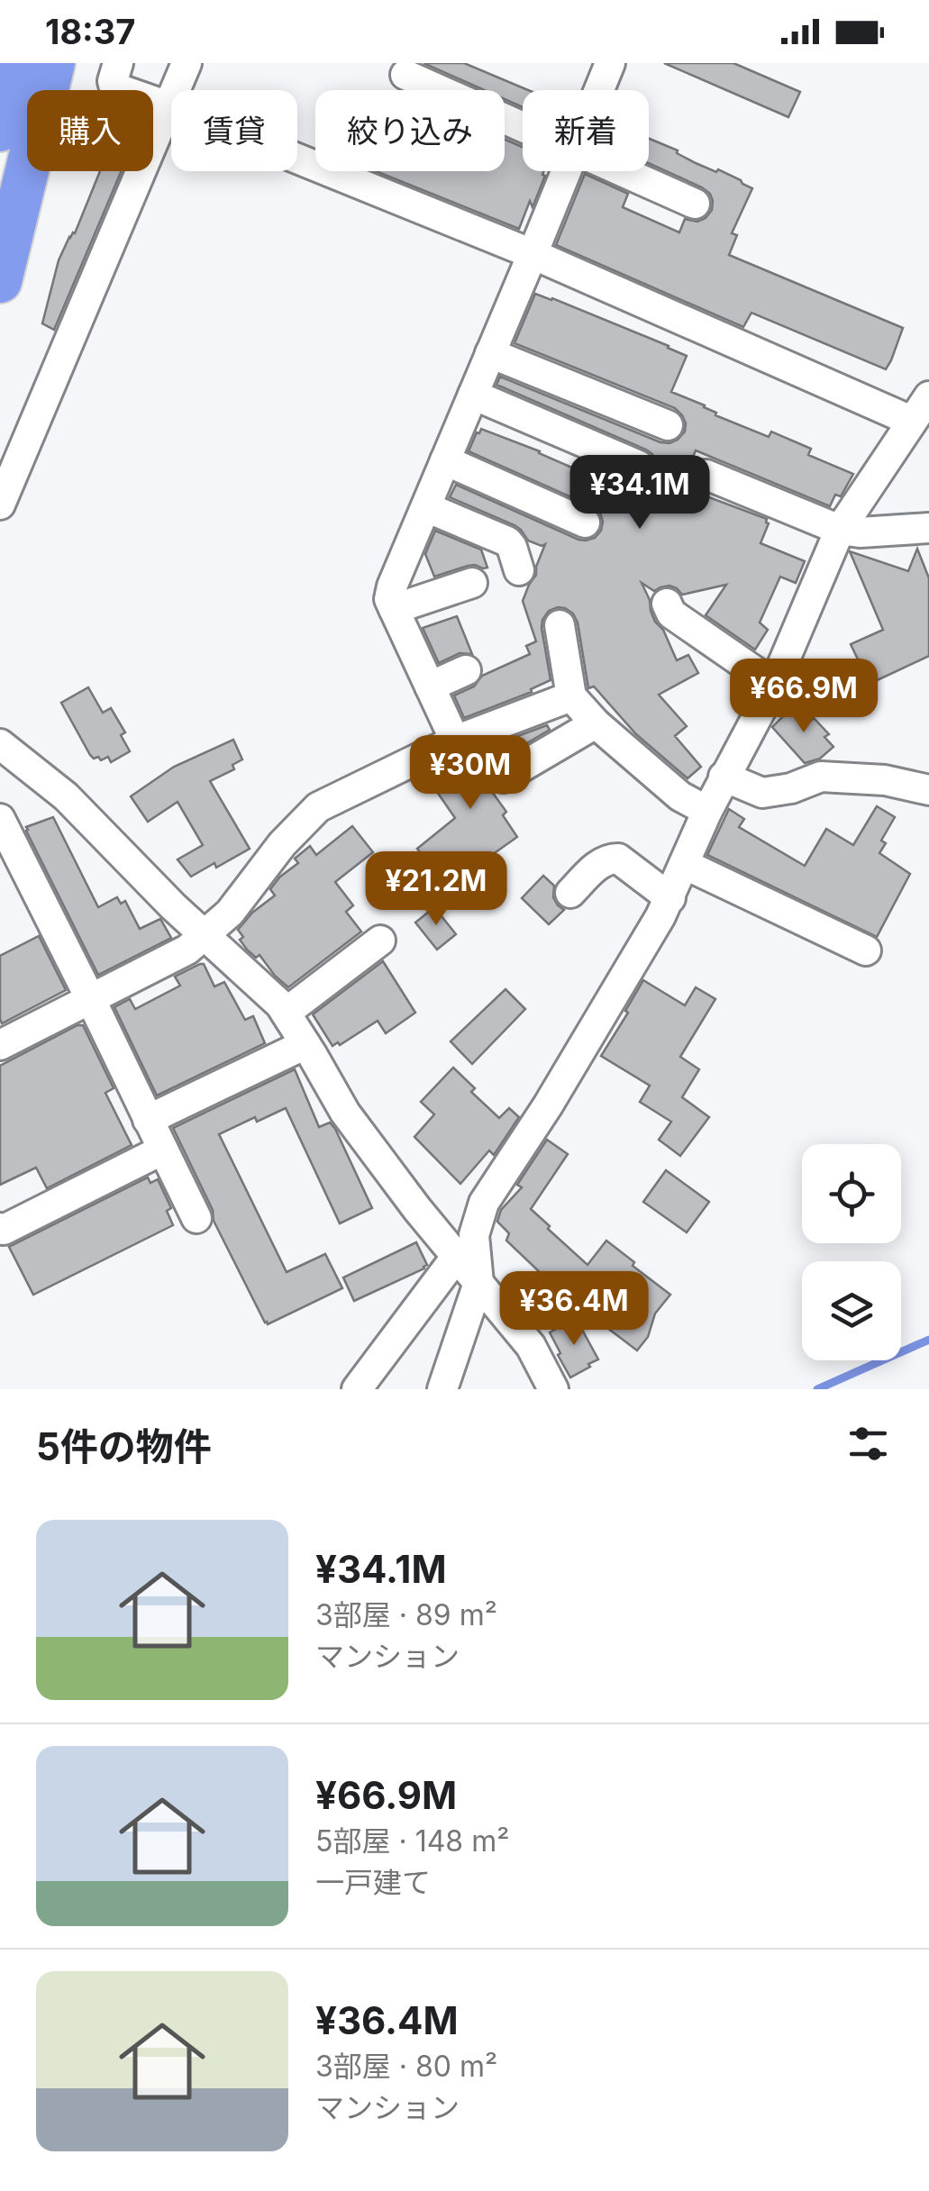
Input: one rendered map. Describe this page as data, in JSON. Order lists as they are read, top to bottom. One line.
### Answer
{"page":{"status":"18:37","chip":["購入","賃貸","絞り込み","新着"],"price":["¥34.1M","¥66.9M","¥30M","¥21.2M","¥36.4M"],"heading":"5件の物件","list":[{"name":"¥34.1M","note":"3部屋 · 89 m² · マンション"},{"name":"¥66.9M","note":"5部屋 · 148 m² · 一戸建て"},{"name":"¥36.4M","note":"3部屋 · 80 m² · マンション"}]}}
